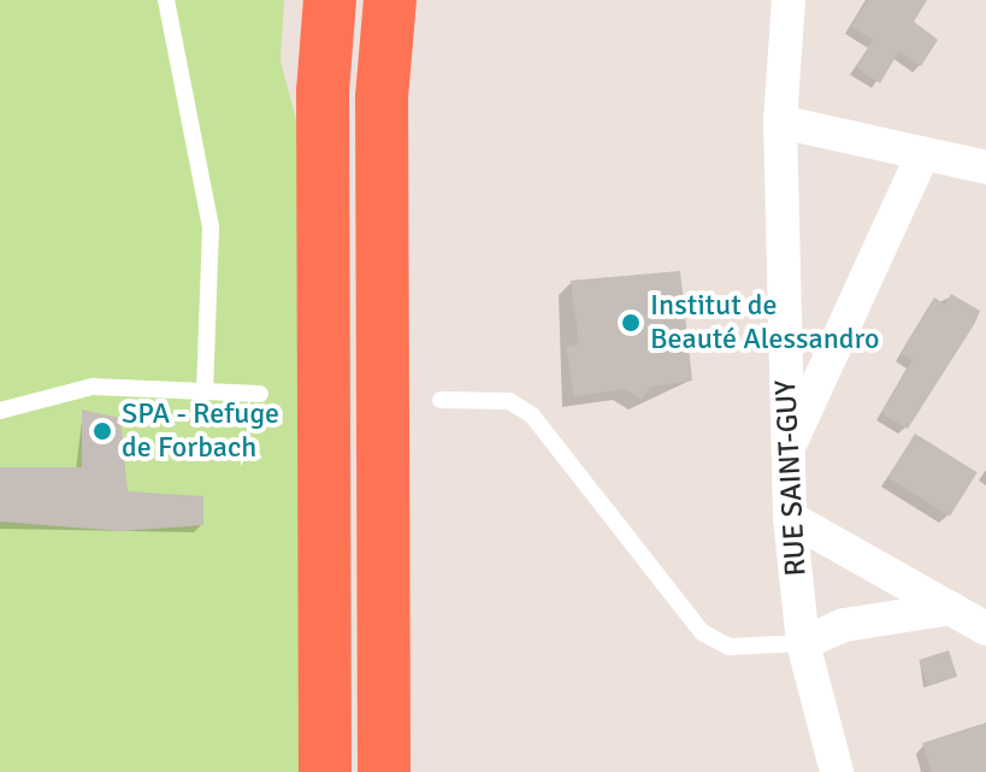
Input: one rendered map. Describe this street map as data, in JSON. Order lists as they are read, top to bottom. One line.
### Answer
{"streets":{"street":["RUE SAINT-GUY"]},"places":["Institut de Beauté Alessandro","SPA - Refuge de Forbach"]}
